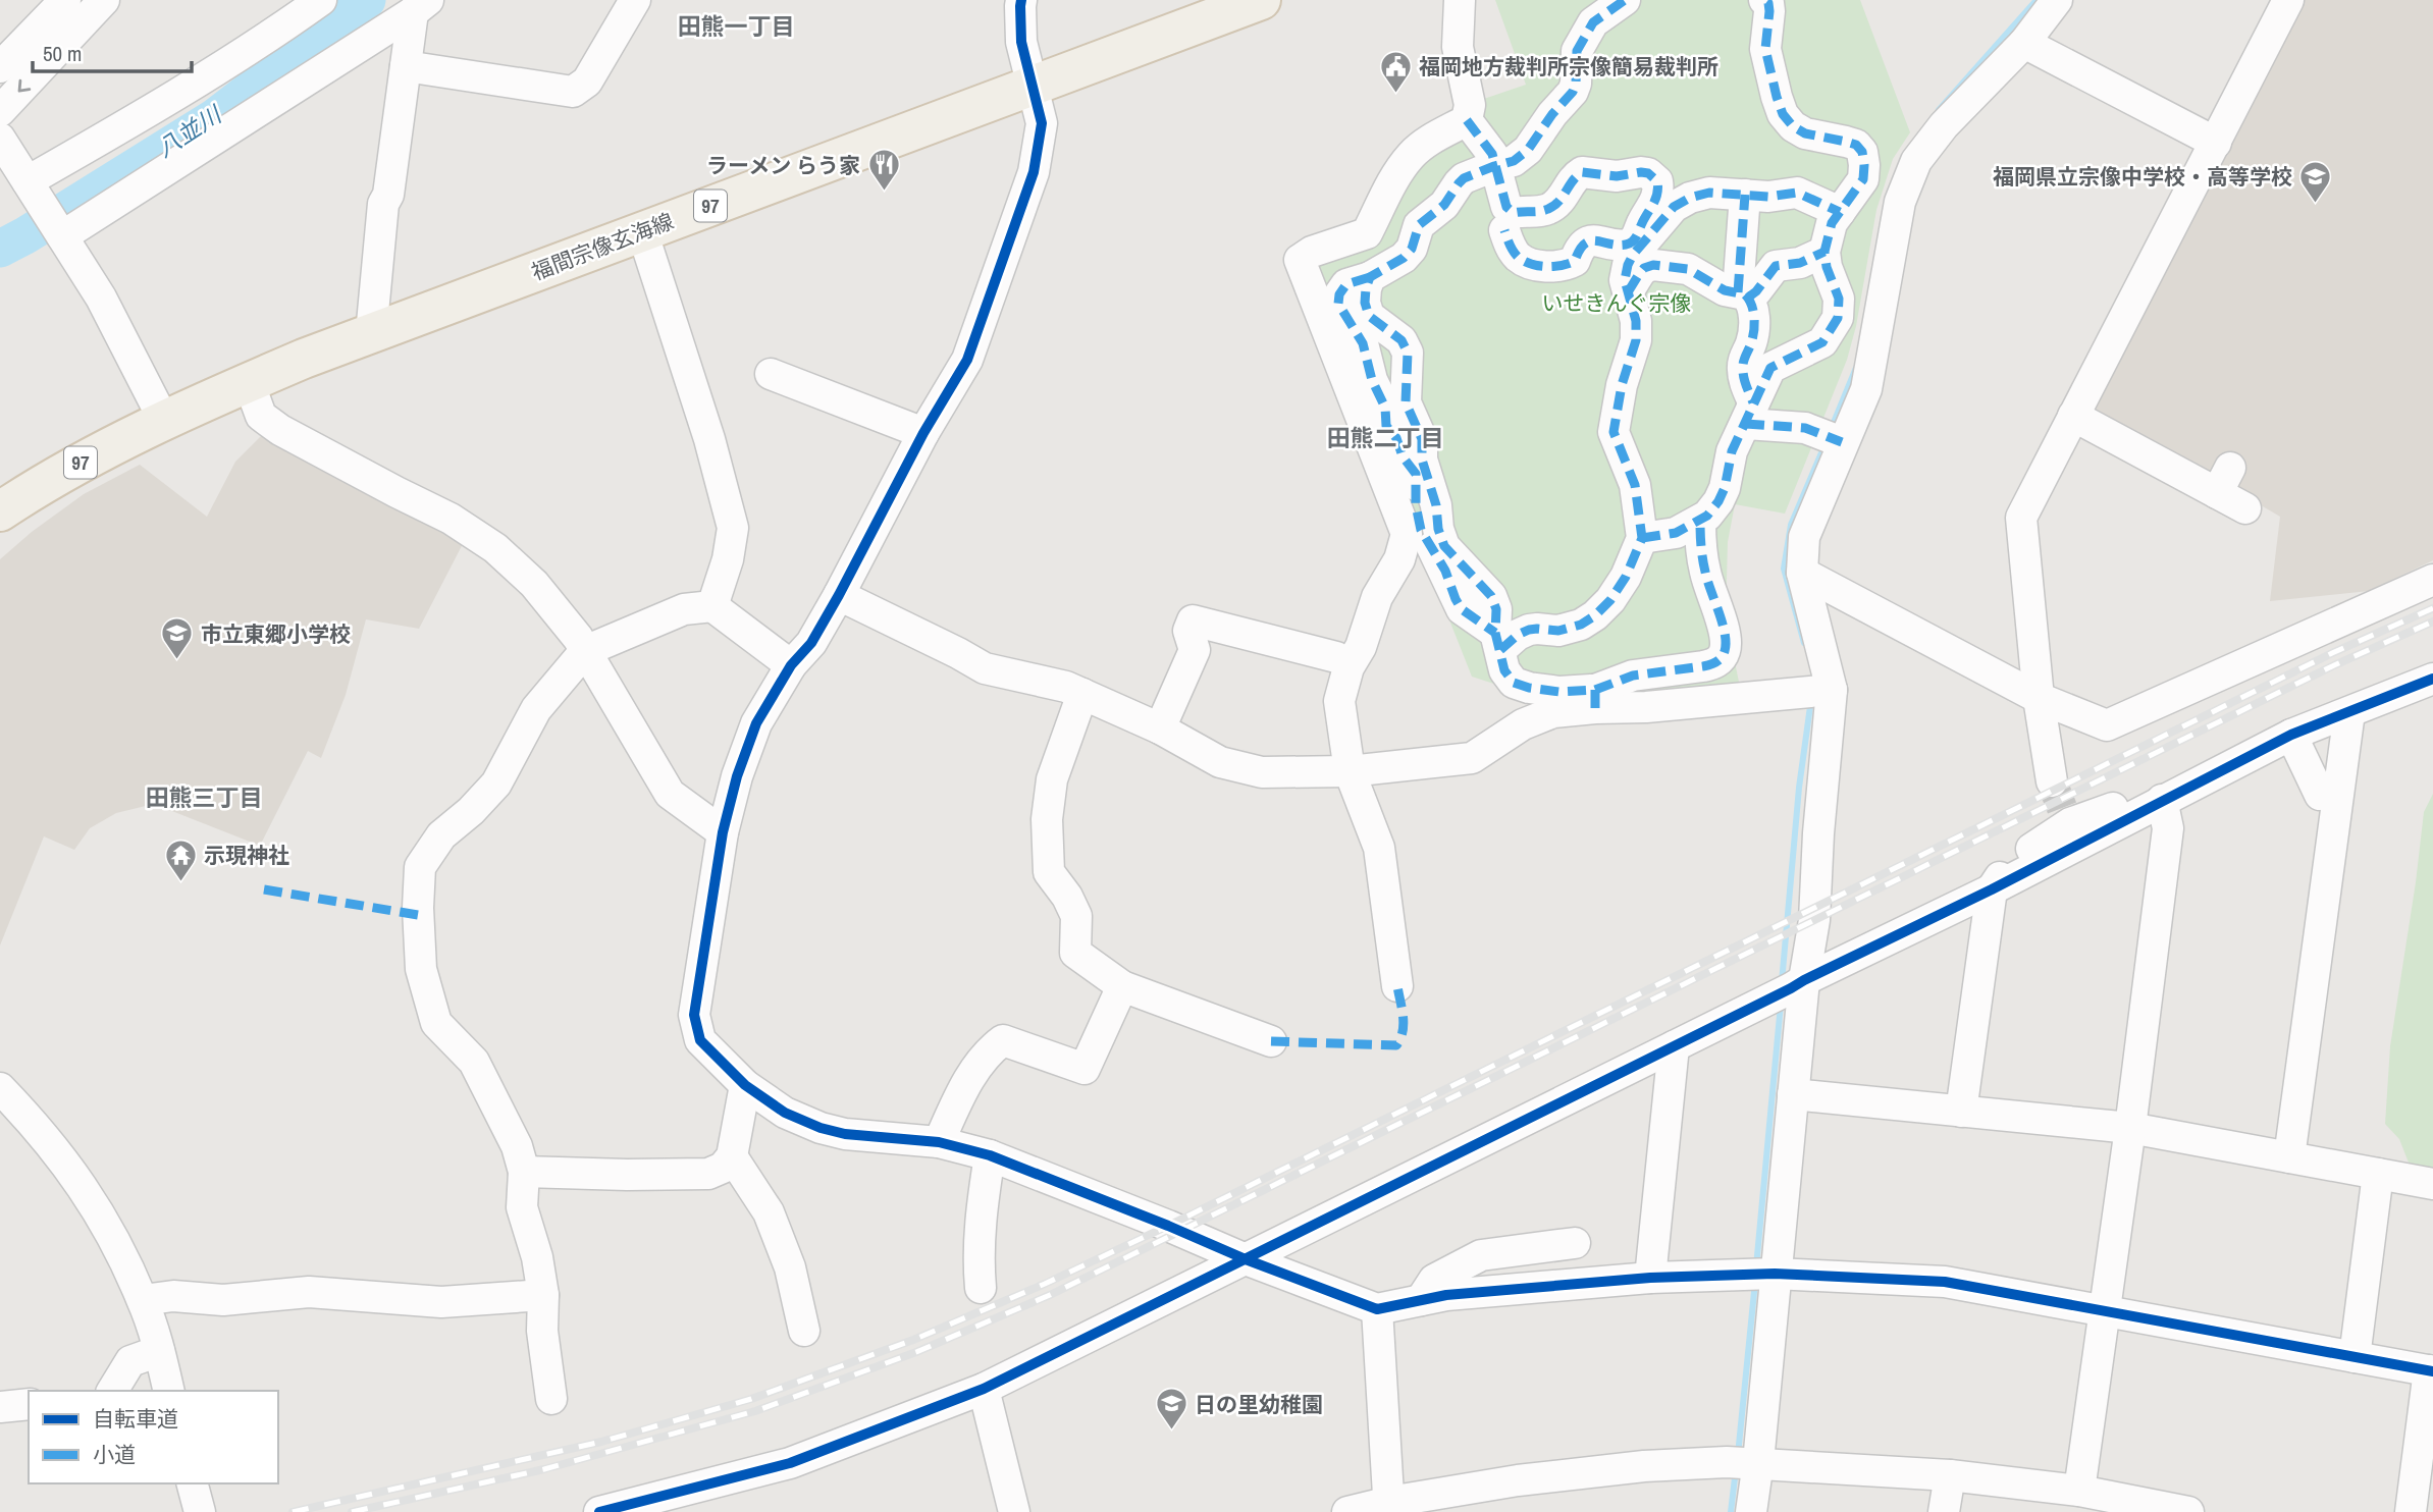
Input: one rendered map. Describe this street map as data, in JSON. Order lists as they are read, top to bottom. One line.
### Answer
{"streets":{"main road":["97","福間宗像玄海線"]},"districts":["田熊一丁目","田熊二丁目","田熊三丁目"],"water":["八並川"],"parks":["いせきんぐ宗像"],"places":{"public building":["福岡地方裁判所宗像簡易裁判所"],"restaurant":["ラーメン らう家"],"school or university":["福岡県立宗像中学校・高等学校","市立東郷小学校","日の里幼稚園"],"temple":["示現神社"]},"legend":["自転車道","小道"],"scale_bar":"50 m"}
